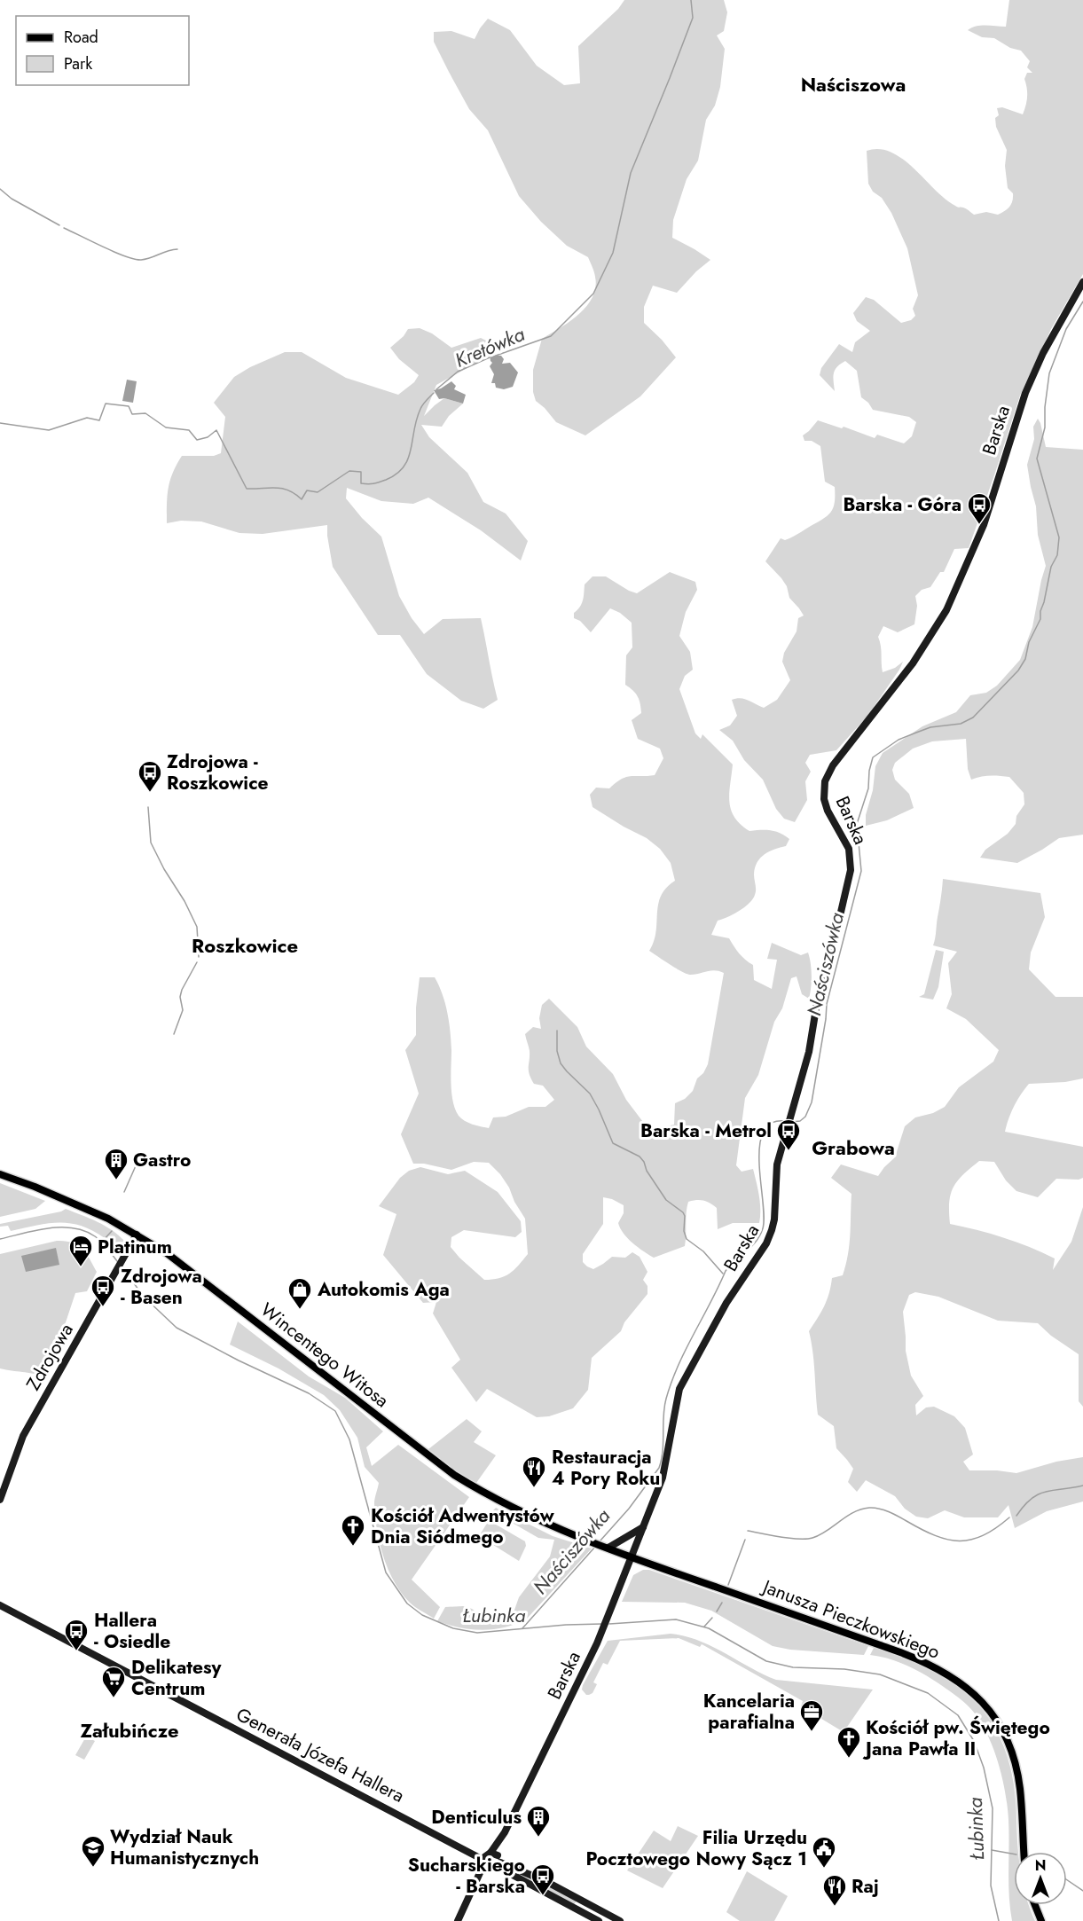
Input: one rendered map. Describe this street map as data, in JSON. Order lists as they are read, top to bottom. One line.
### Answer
{"streets":{"main road":["Wincentego Witosa","Janusza Pieczkowskiego"],"street":["Barska","Zdrojowa","Generała Józefa Hallera"]},"crossings":[["Barska","Wincentego Witosa"],["Barska","Janusza Pieczkowskiego"],["Barska","Generała Józefa Hallera"],["Wincentego Witosa","Zdrojowa"],["Wincentego Witosa","Janusza Pieczkowskiego"]],"districts":["Naściszowa","Roszkowice","Grabowa","Załubińcze"],"water":["Kretówka","Naściszówka","Łubinka"],"places":{"bus stop":["Barska - Góra","Zdrojowa - Roszkowice","Barska - Metrol","Zdrojowa - Basen","Hallera - Osiedle","Sucharskiego - Barska"],"building":["Gastro","Denticulus"],"hotel":["Platinum"],"shop":["Autokomis Aga"],"restaurant":["Restauracja 4 Pory Roku","Raj"],"church":["Kościół Adwentystów Dnia Siódmego","Kościół pw. Świętego Jana Pawła II"],"supermarket":["Delikatesy Centrum"],"office":["Kancelaria parafialna"],"school or university":["Wydział Nauk Humanistycznych"],"public building":["Filia Urzędu Pocztowego Nowy Sącz 1"]},"legend":["Road","Park"],"north":"top"}
